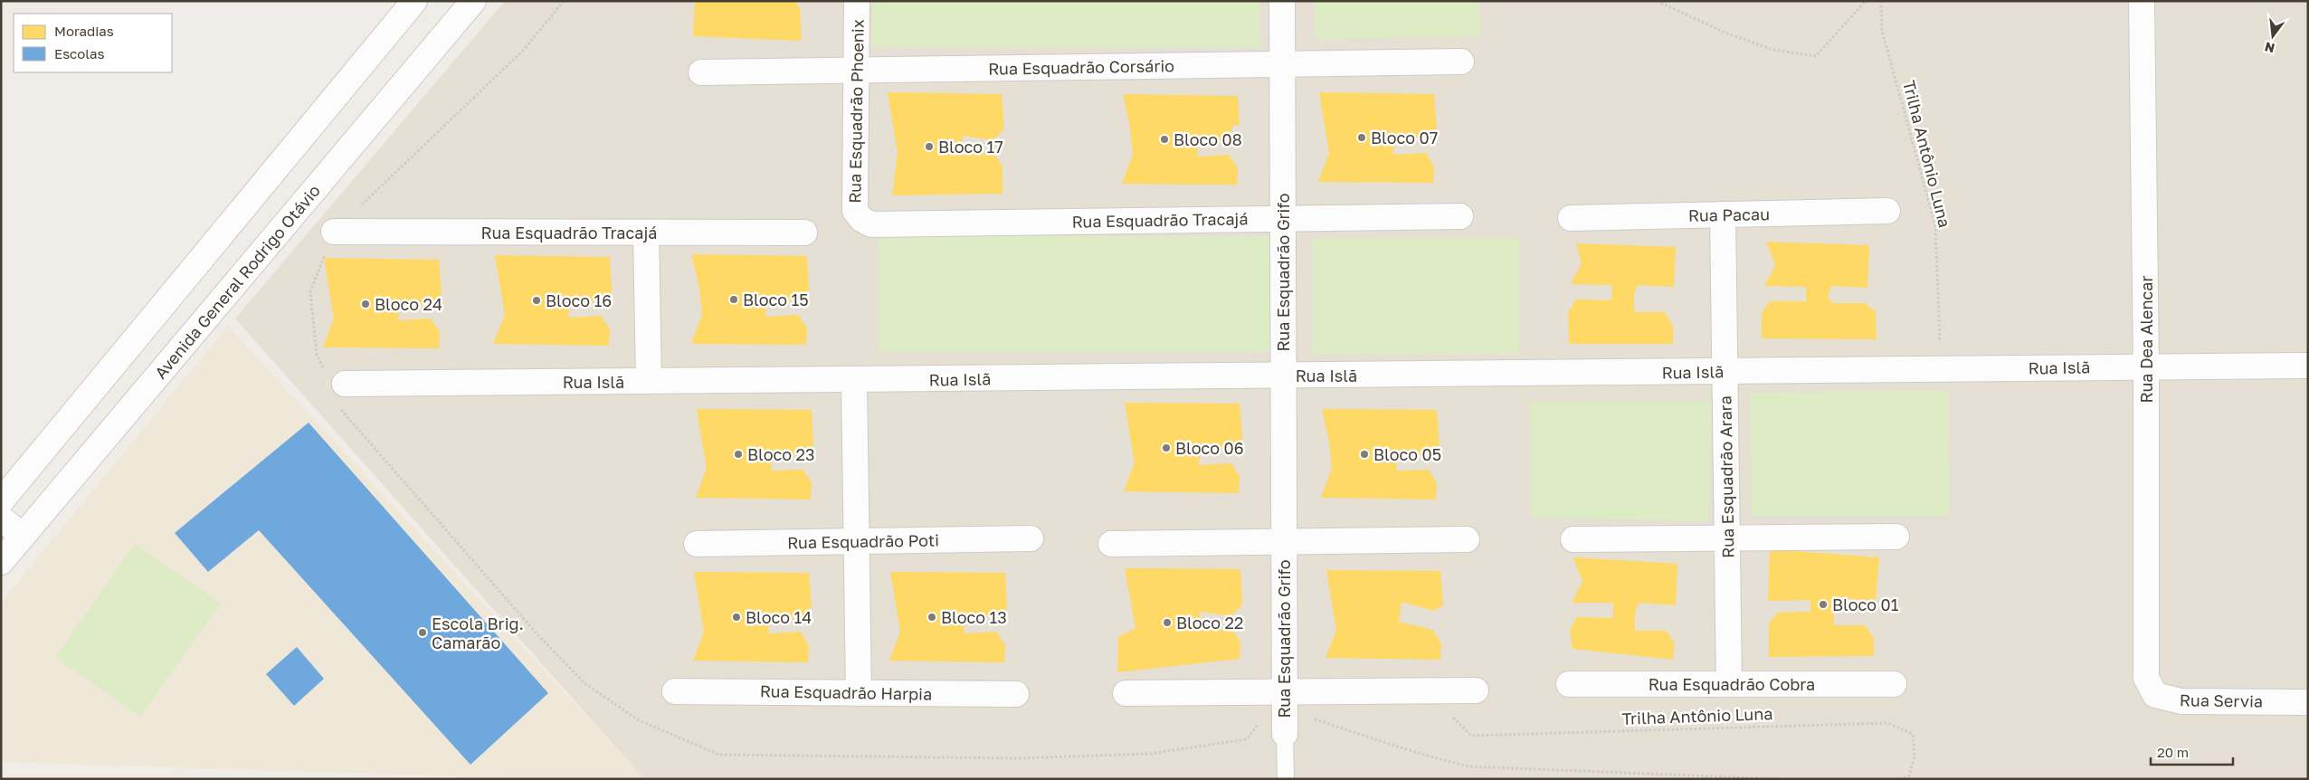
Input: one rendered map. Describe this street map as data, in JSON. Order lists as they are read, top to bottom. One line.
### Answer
{"streets":{"street":["Rua Esquadrão Corsário","Rua Esquadrão Phoenix","Rua Pacau","Rua Esquadrão Tracajá","Rua Esquadrão Grifo","Avenida General Rodrigo Otávio","Rua Dea Alencar","Rua Islã","Rua Esquadrão Arara","Rua Esquadrão Poti","Rua Esquadrão Cobra","Rua Esquadrão Harpia","Rua Servia"],"path":["Trilha Antônio Luna"]},"crossings":[["Rua Esquadrão Corsário","Rua Esquadrão Phoenix"],["Rua Esquadrão Corsário","Rua Esquadrão Grifo"],["Rua Esquadrão Phoenix","Rua Esquadrão Tracajá"],["Trilha Antônio Luna","Rua Islã"],["Rua Pacau","Rua Esquadrão Arara"],["Rua Esquadrão Tracajá","Rua Esquadrão Grifo"],["Rua Esquadrão Grifo","Rua Islã"],["Rua Dea Alencar","Rua Islã"],["Rua Dea Alencar","Rua Servia"],["Rua Islã","Rua Esquadrão Arara"],["Rua Esquadrão Arara","Rua Esquadrão Cobra"]],"places":["Bloco 07","Bloco 08","Bloco 17","Bloco 15","Bloco 16","Bloco 24","Bloco 06","Bloco 23","Bloco 05","Bloco 01","Bloco 14","Bloco 13","Bloco 22","Escola Brig. Camarão"],"legend":["Moradias","Escolas"],"scale_bar":"20 m","north":"bottom"}
